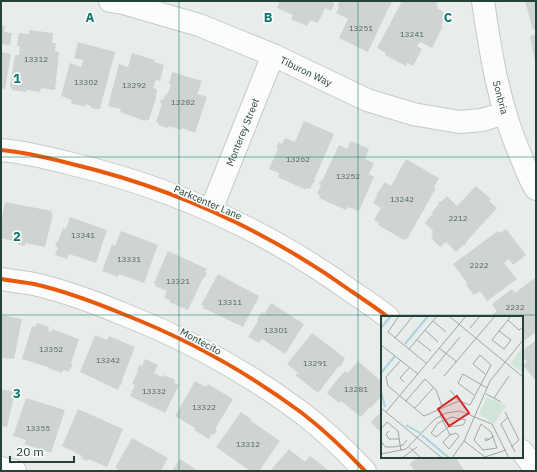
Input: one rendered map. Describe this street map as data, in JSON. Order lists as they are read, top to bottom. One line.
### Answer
{"streets":{"street":["Tiburon Way","Sonbria","Monterey Street","Parkcenter Lane","Montecito"]},"crossings":[["Tiburon Way","Sonbria"],["Tiburon Way","Monterey Street"],["Monterey Street","Parkcenter Lane"]],"house_numbers":["13251","13241","13312","13302","13292","13282","13262","13252","13242","2212","13341","13331","2222","13321","13311","2232","13301","13352","13342","13291","13281","13332","13322","13355","13312"],"scale_bar":"20 m","grid":{"columns":["A","B","C"],"rows":["1","2","3"]}}
